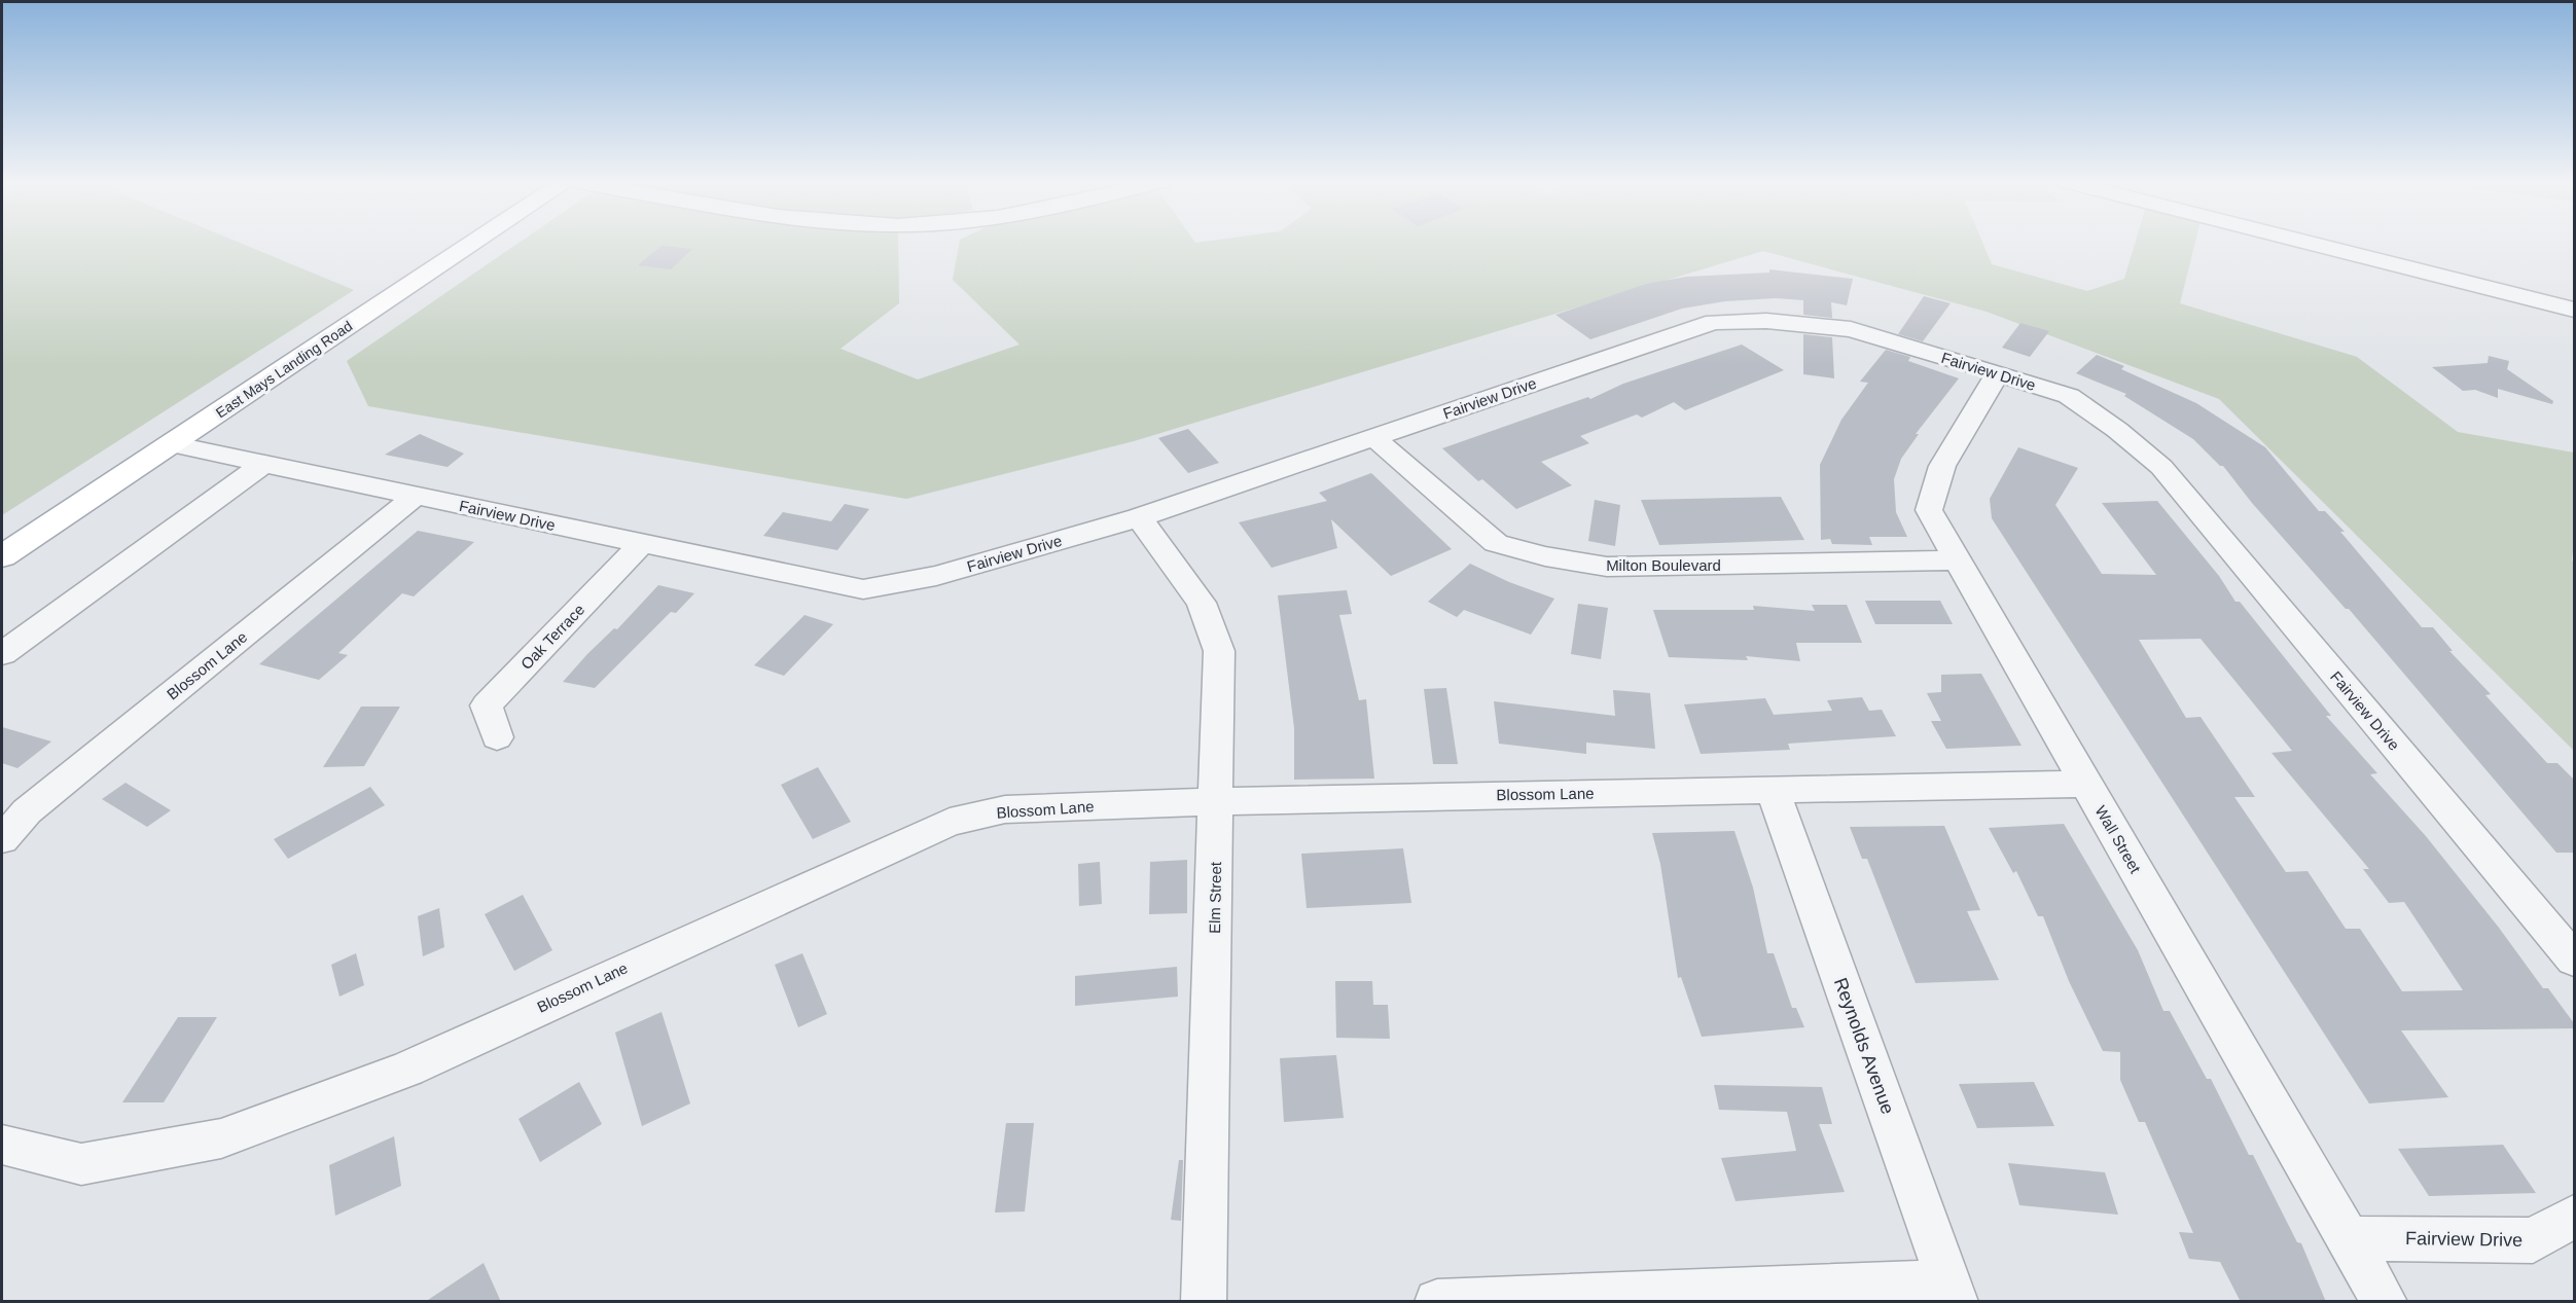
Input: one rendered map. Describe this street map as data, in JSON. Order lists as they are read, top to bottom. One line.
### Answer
{"streets":{"main road":["East Mays Landing Road"],"street":["Fairview Drive","Milton Boulevard","Oak Terrace","Blossom Lane","Wall Street","Elm Street","Reynolds Avenue"]},"crossings":[["East Mays Landing Road","Fairview Drive"],["Fairview Drive","Milton Boulevard"],["Fairview Drive","Oak Terrace"],["Fairview Drive","Blossom Lane"],["Fairview Drive","Wall Street"],["Fairview Drive","Elm Street"],["Milton Boulevard","Wall Street"],["Blossom Lane","Wall Street"],["Blossom Lane","Elm Street"],["Blossom Lane","Reynolds Avenue"]]}
